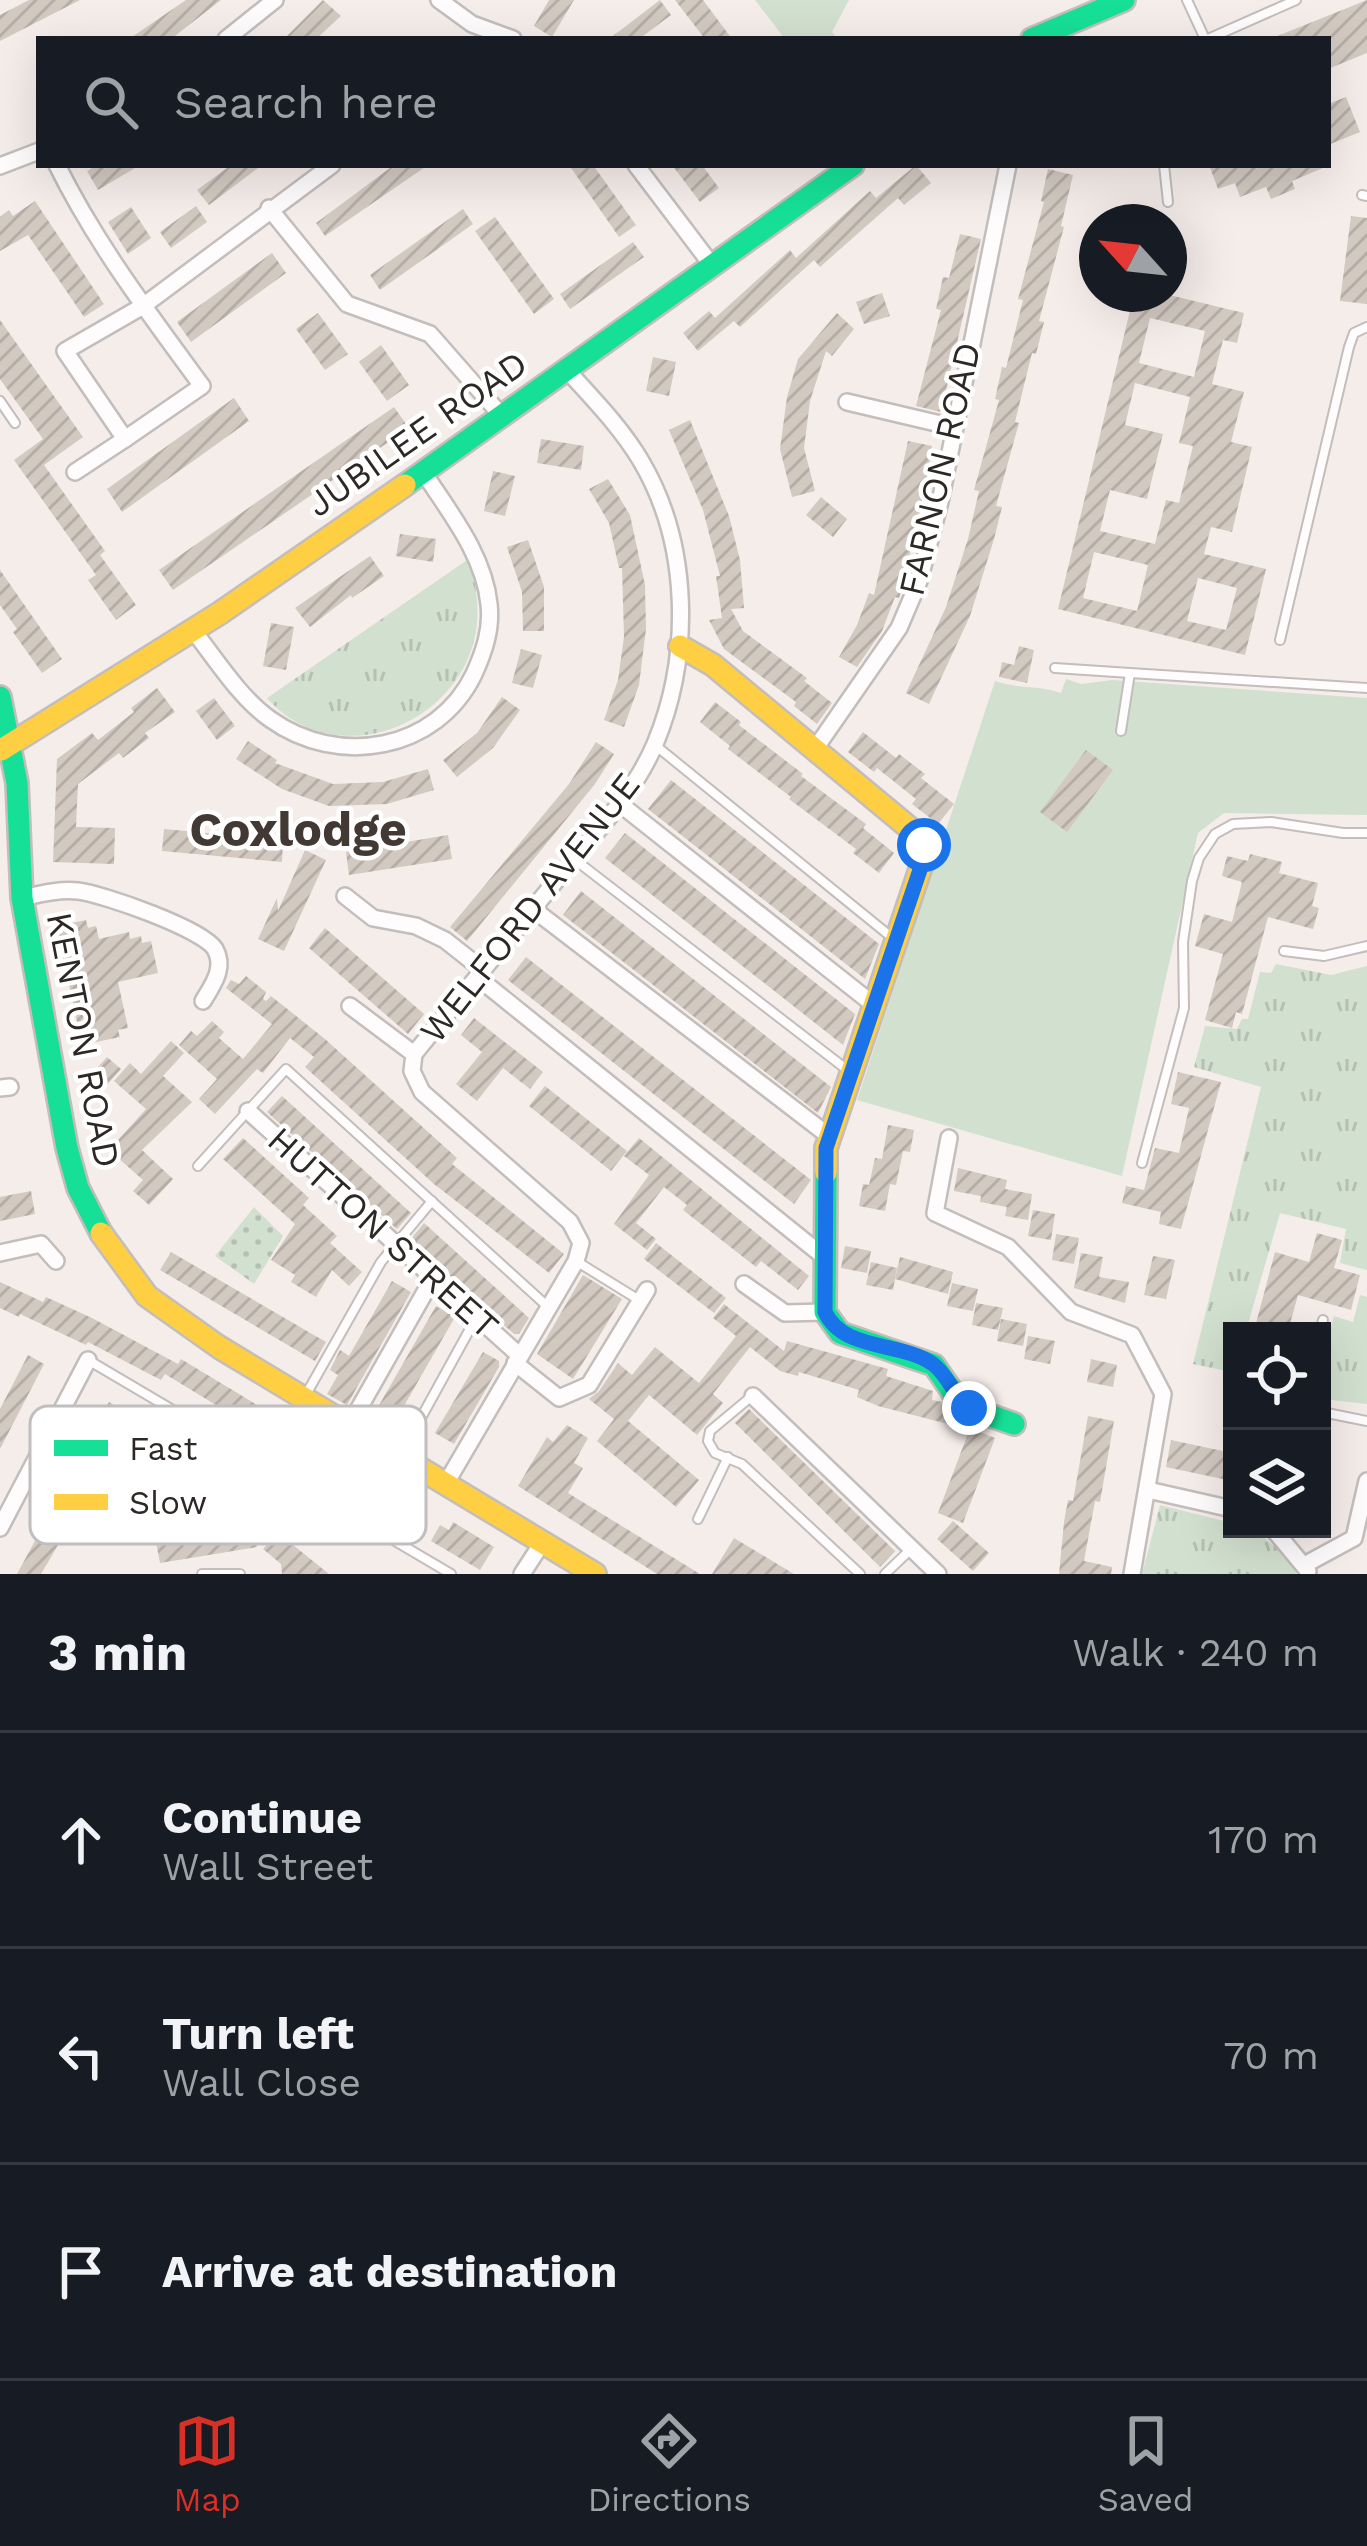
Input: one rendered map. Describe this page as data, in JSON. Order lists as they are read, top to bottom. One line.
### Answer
{"streets":{"street":["JUBILEE ROAD","FARNON ROAD","WELFORD AVENUE","KENTON ROAD","HUTTON STREET"]},"crossings":[["JUBILEE ROAD","WELFORD AVENUE"],["JUBILEE ROAD","KENTON ROAD"]],"districts":["Coxlodge"],"legend":["Fast","Slow"],"north":"top left","page":{"search":"Search here","heading":["3 min","Walk · 240 m"],"list":[["Continue","Wall Street","170 m"],["Turn left","Wall Close","70 m"],"Arrive at destination"],"nav":["Map","Directions","Saved"]}}
